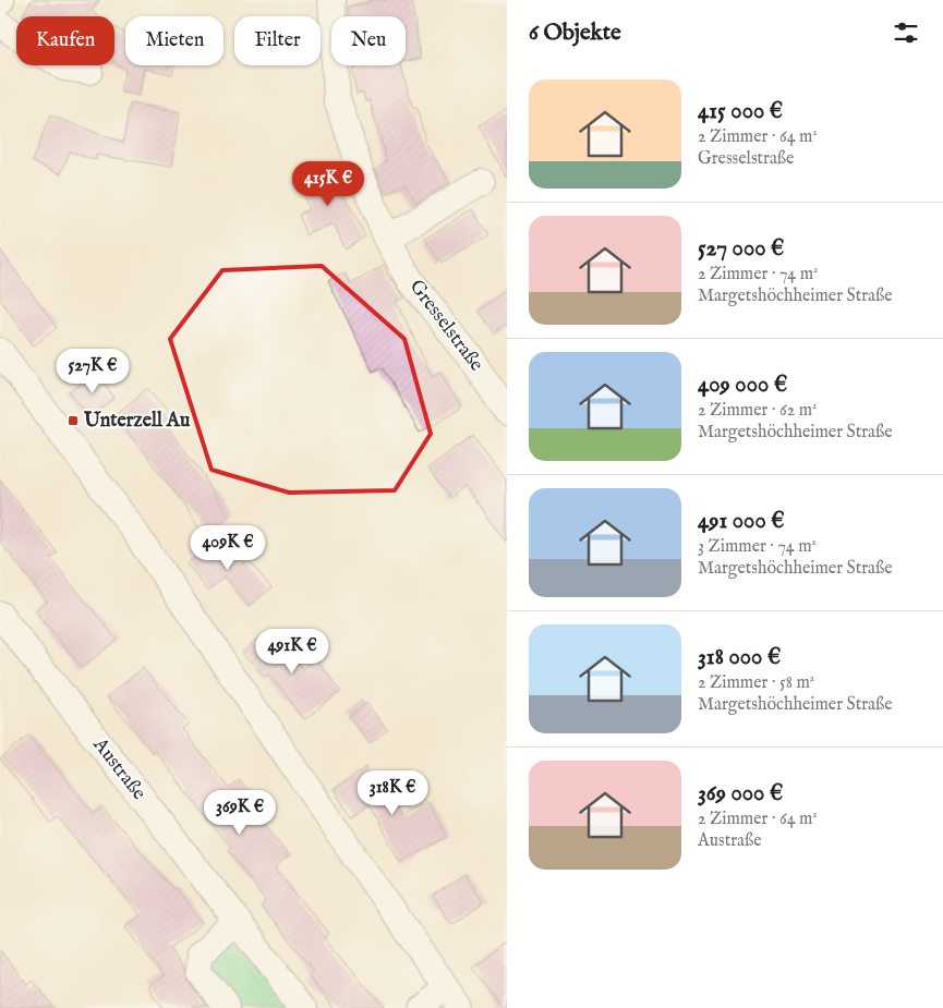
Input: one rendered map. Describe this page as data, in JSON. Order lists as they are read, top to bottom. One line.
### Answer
{"streets":{"street":["Gresselstraße","Austraße"]},"places":{"transit":["Unterzell Au"]},"page":{"heading":"6 Objekte","chip":["Kaufen","Mieten","Filter","Neu"],"list":[{"name":"415 000 €","note":"2 Zimmer · 64 m² · Gresselstraße"},{"name":"527 000 €","note":"2 Zimmer · 74 m² · Margetshöchheimer Straße"},{"name":"409 000 €","note":"2 Zimmer · 62 m² · Margetshöchheimer Straße"},{"name":"491 000 €","note":"3 Zimmer · 74 m² · Margetshöchheimer Straße"},{"name":"318 000 €","note":"2 Zimmer · 58 m² · Margetshöchheimer Straße"},{"name":"369 000 €","note":"2 Zimmer · 64 m² · Austraße"}],"price":["415K €","527K €","409K €","491K €","318K €","369K €"]}}
